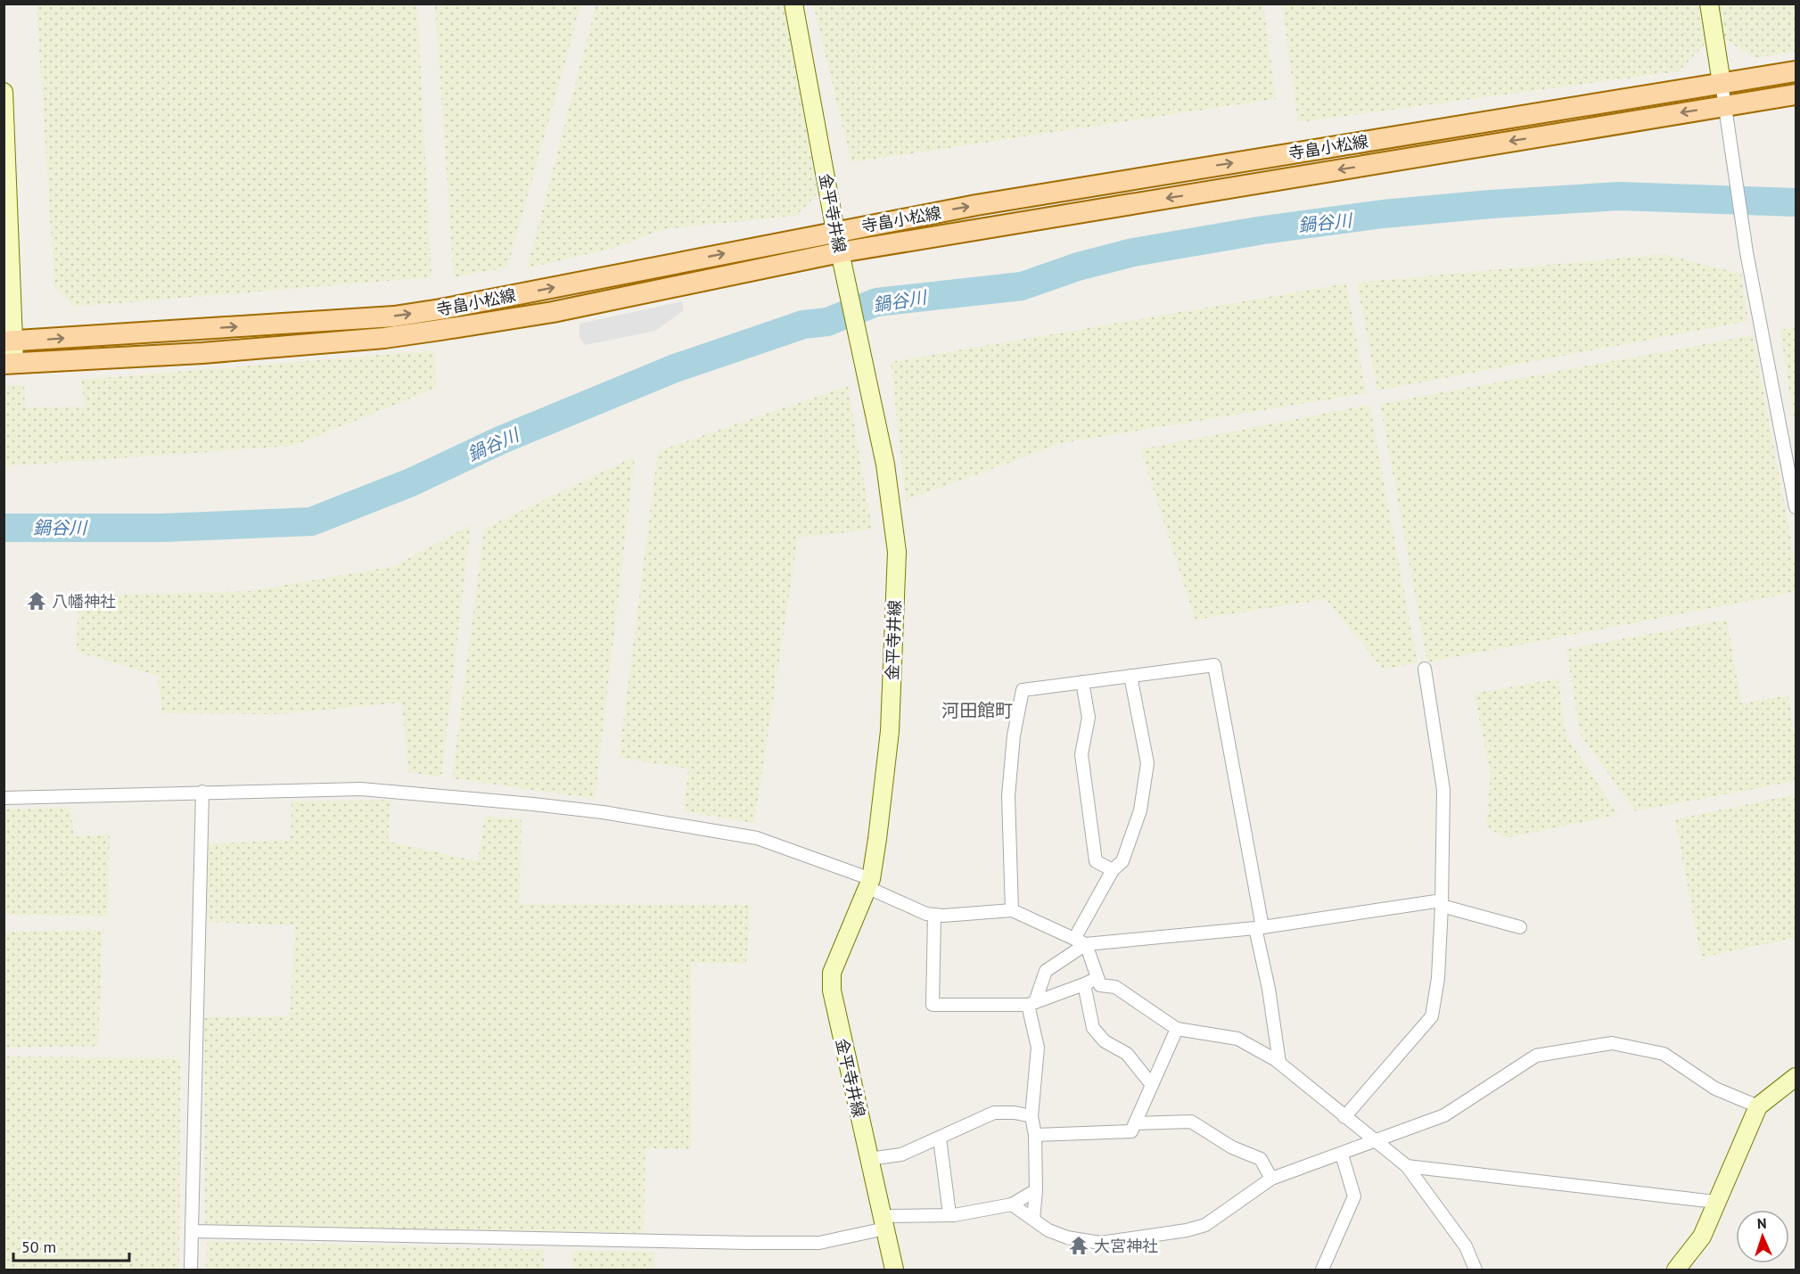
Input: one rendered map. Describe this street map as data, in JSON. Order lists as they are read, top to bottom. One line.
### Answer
{"streets":{"main road":["寺畠小松線","金平寺井線"]},"crossings":[["寺畠小松線","金平寺井線"]],"districts":["河田館町"],"water":["鍋谷川"],"places":{"temple":["八幡神社","大宮神社"]},"scale_bar":"50 m","north":"top"}
